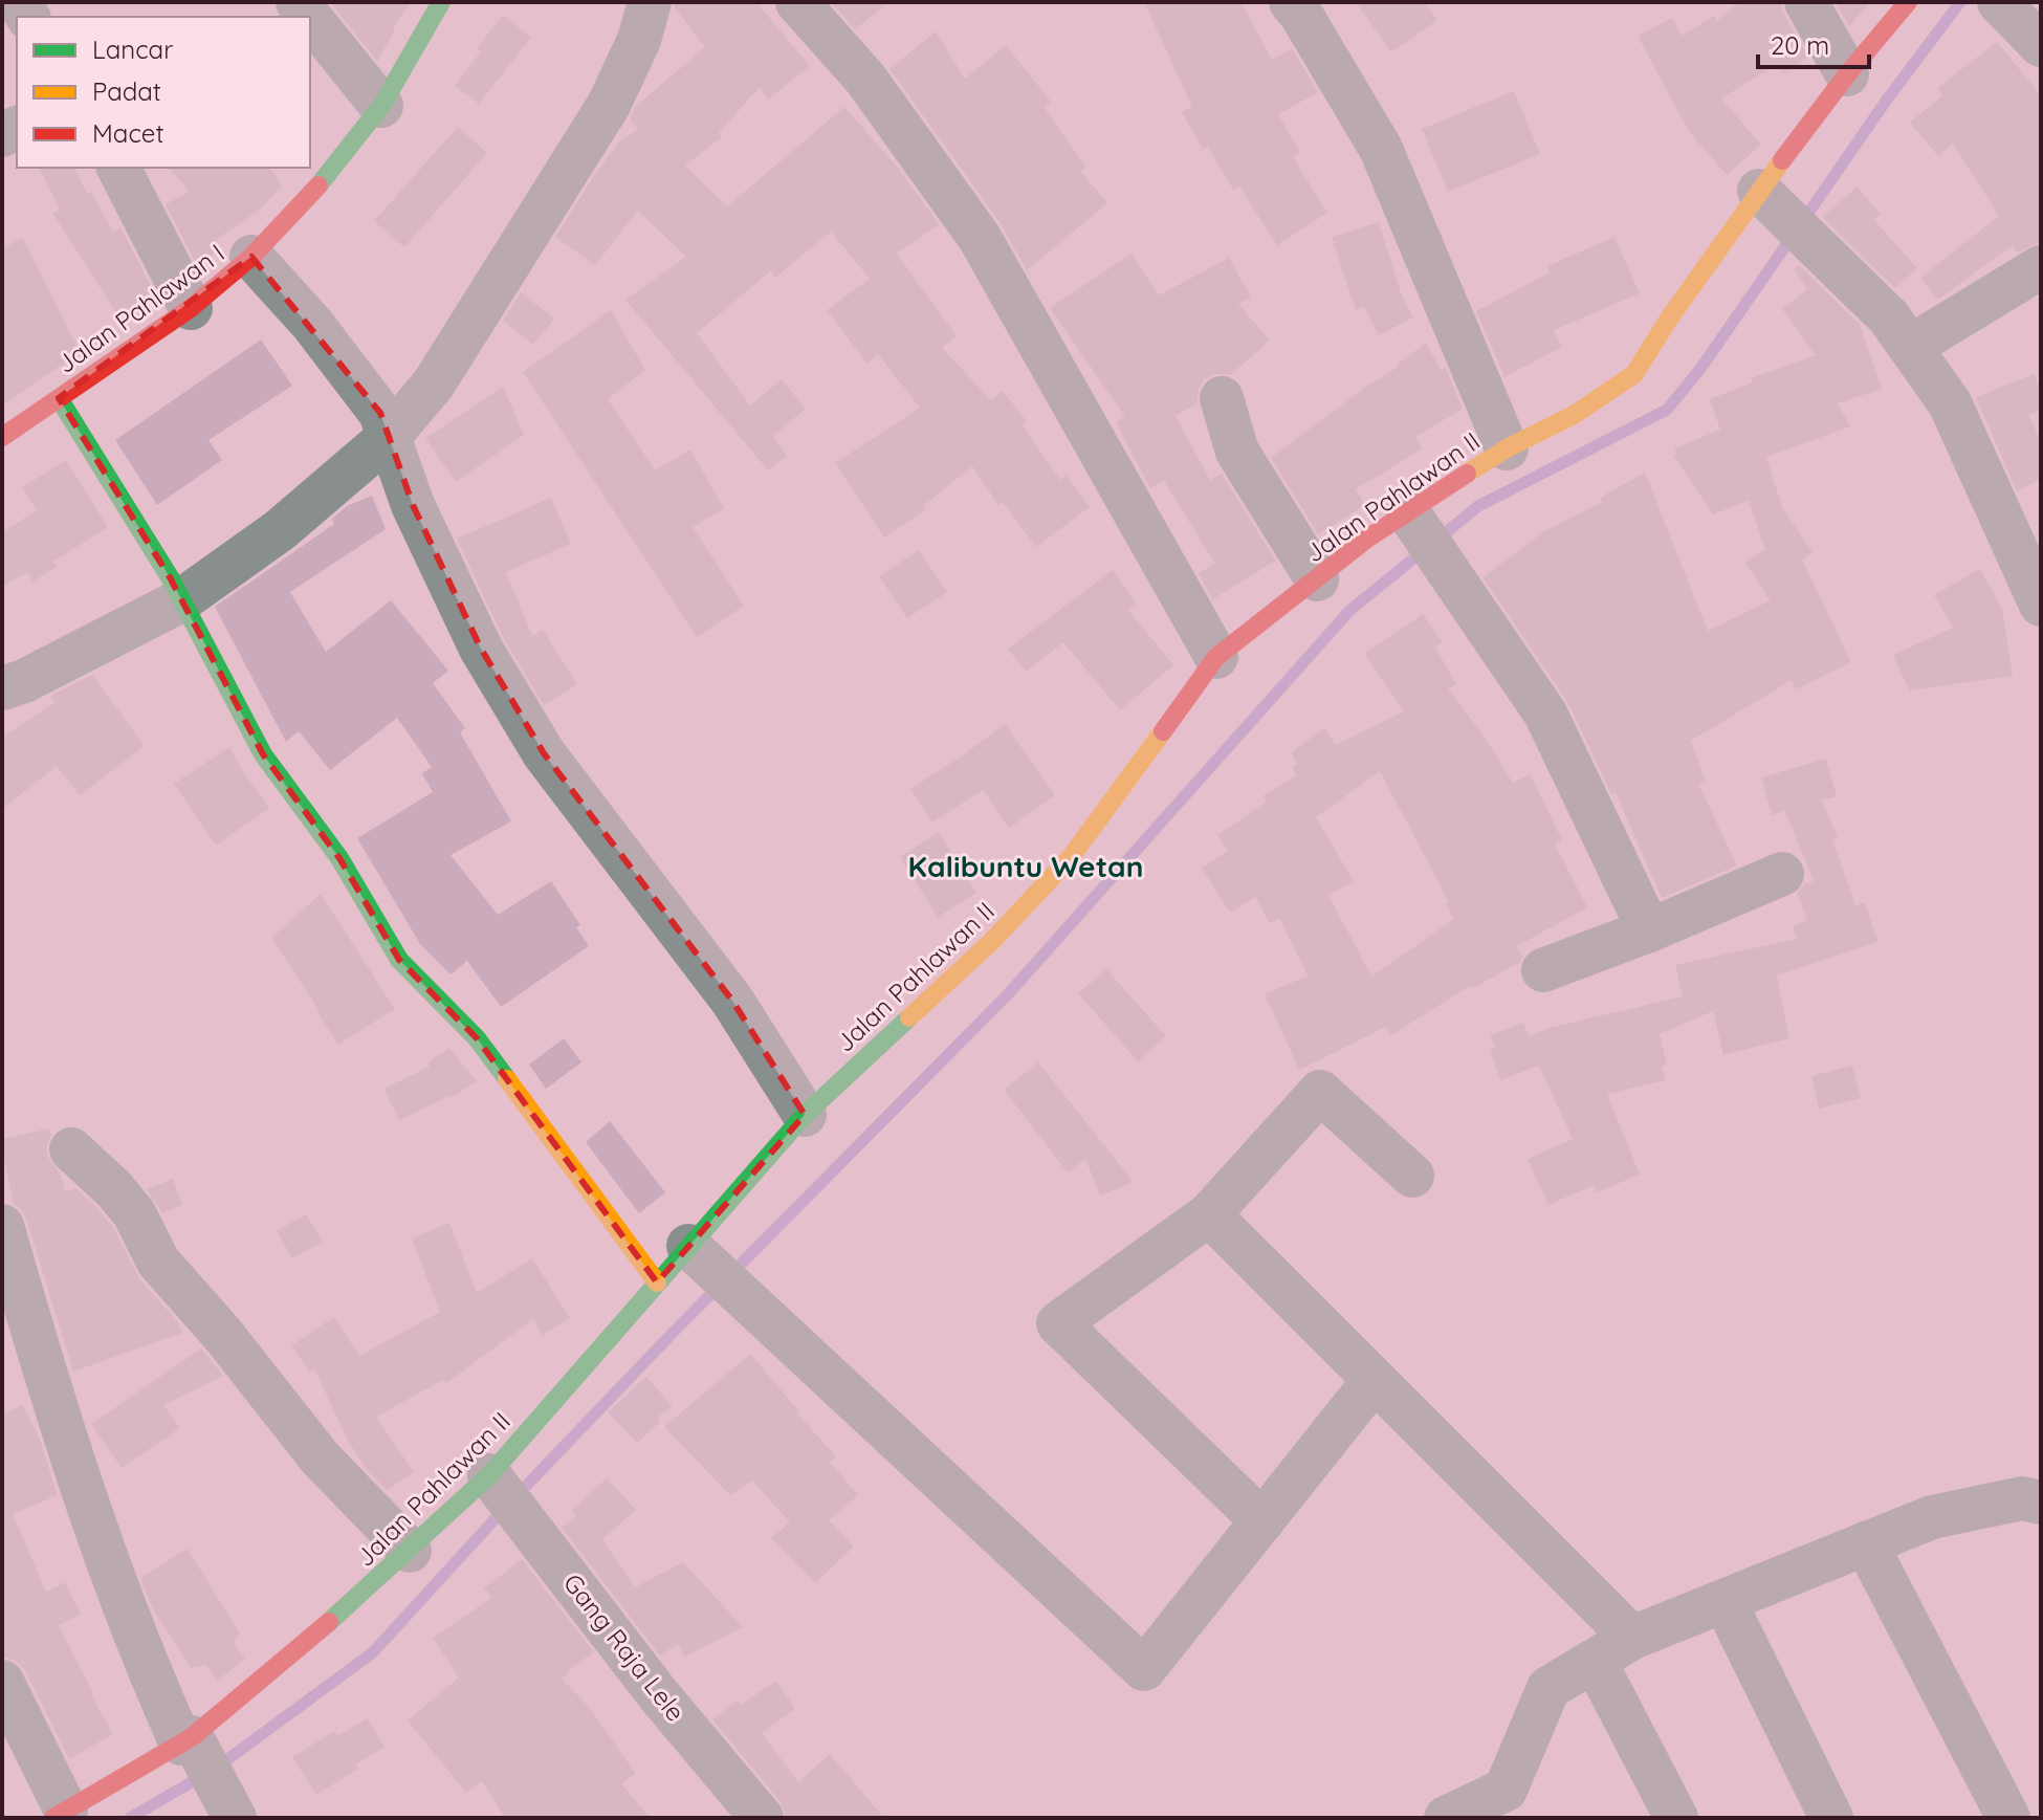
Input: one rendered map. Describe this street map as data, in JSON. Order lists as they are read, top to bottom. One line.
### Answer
{"streets":{"street":["Jalan Pahlawan I","Jalan Pahlawan II","Gang Raja Lele"]},"crossings":[["Jalan Pahlawan II","Gang Raja Lele"]],"districts":["Kalibuntu Wetan"],"legend":["Lancar","Padat","Macet"],"scale_bar":"20 m"}
